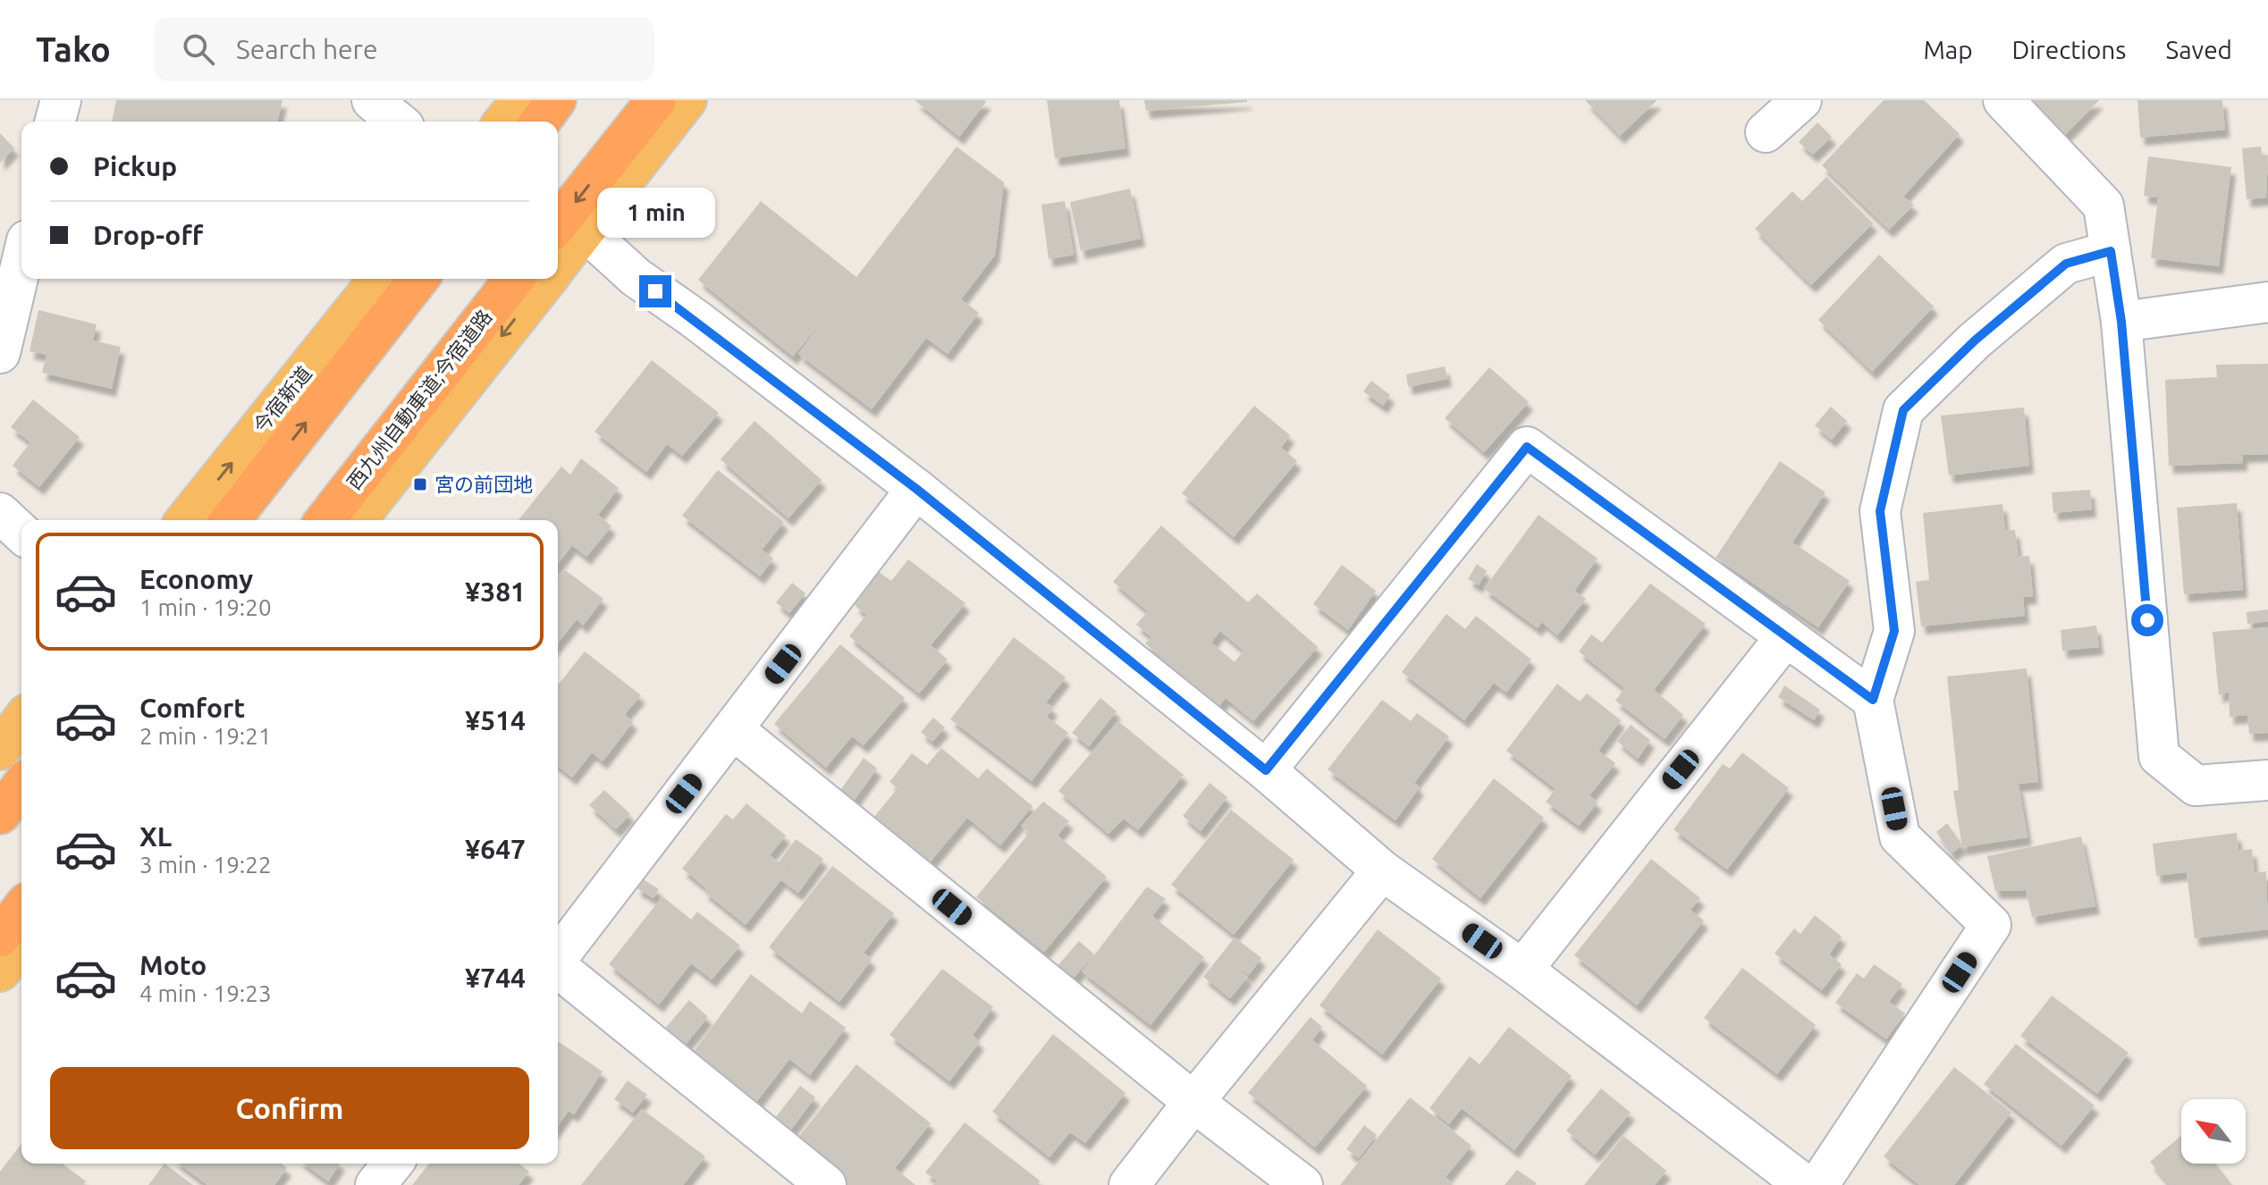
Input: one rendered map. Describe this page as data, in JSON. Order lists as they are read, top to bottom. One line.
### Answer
{"streets":{"highway":["今宿新道","西九州自動車道;今宿道路"]},"places":{"transit":["宮の前団地"]},"north":"top left","page":{"header":"Tako","search":"Search here","nav":["Map","Directions","Saved"],"banner":["Pickup","Drop-off"],"bubble":"1 min","list":[{"name":"Economy","note":"1 min · 19:20","value":"¥381"},{"name":"Comfort","note":"2 min · 19:21","value":"¥514"},{"name":"XL","note":"3 min · 19:22","value":"¥647"},{"name":"Moto","note":"4 min · 19:23","value":"¥744"}],"buttons":"Confirm"}}
